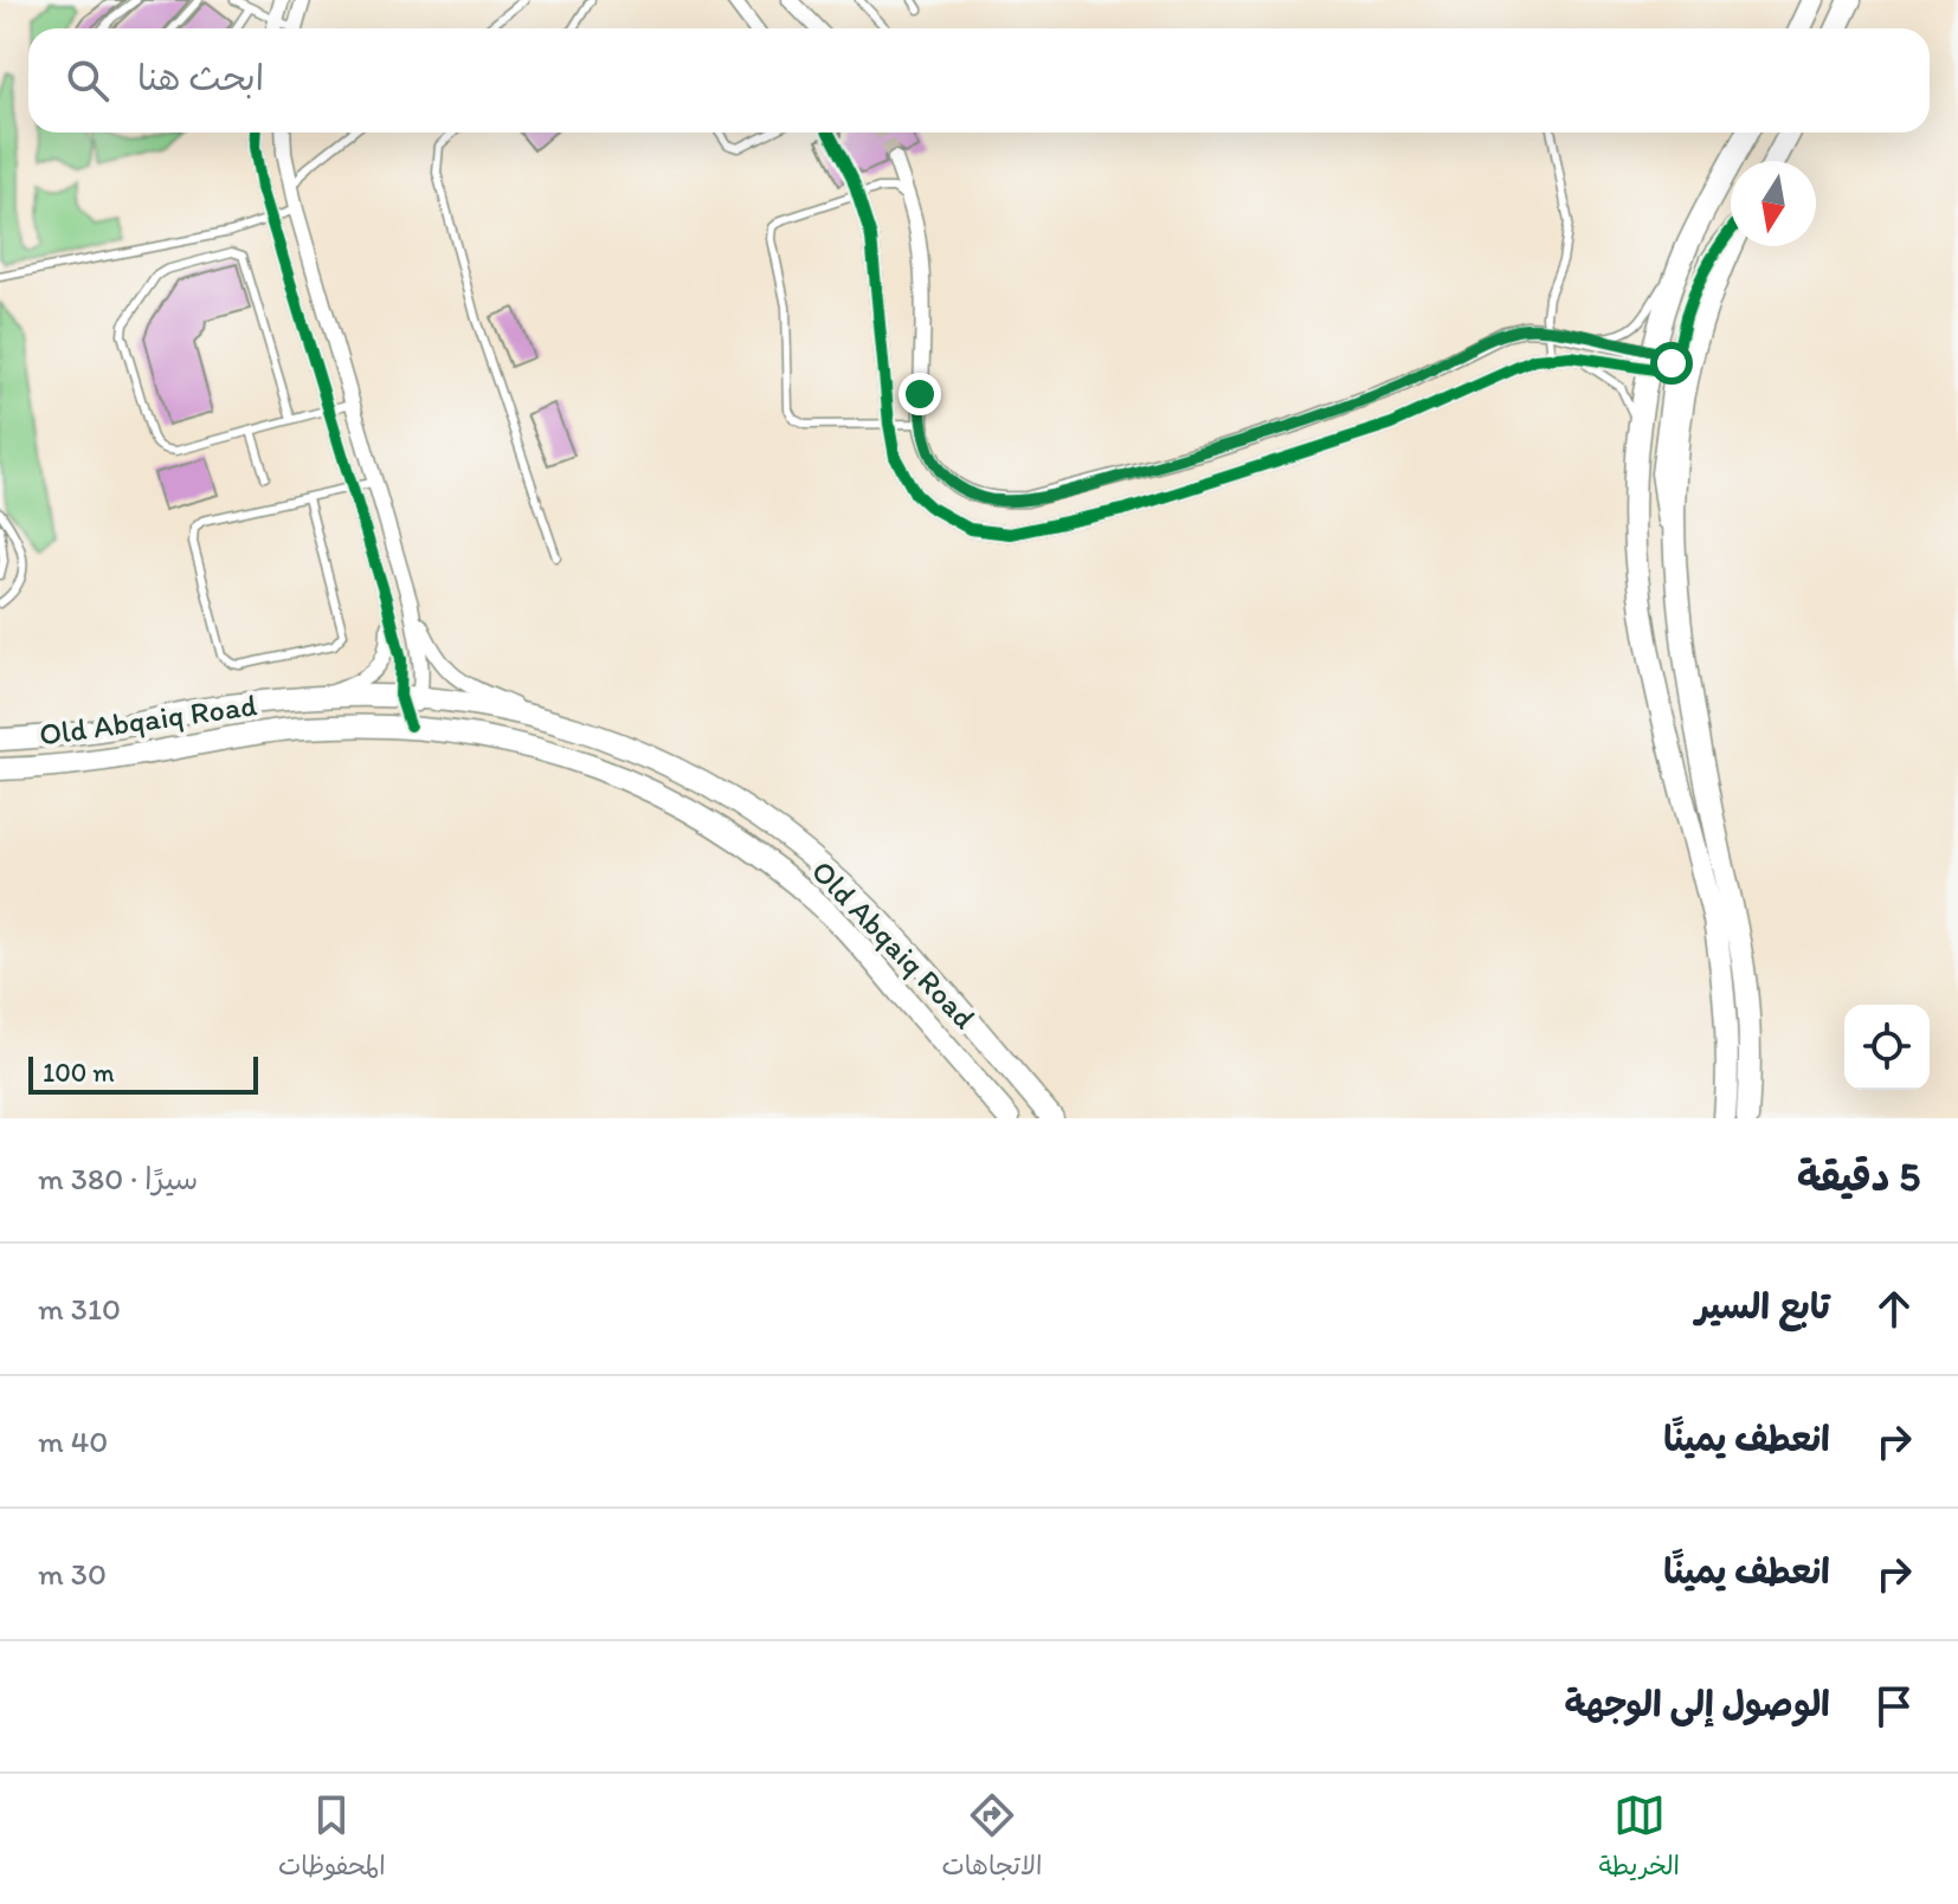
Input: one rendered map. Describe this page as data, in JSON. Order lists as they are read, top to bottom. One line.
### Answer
{"streets":{"main road":["Old Abqaiq Road"]},"scale_bar":"100 m","north":"bottom","page":{"search":"ابحث هنا","scale":"100 m","heading":["5 دقيقة","سيرًا · 380 m"],"list":[["تابع السير","310 m"],["انعطف يمينًا","40 m"],["انعطف يمينًا","30 m"],"الوصول إلى الوجهة"],"nav":["الخريطة","الاتجاهات","المحفوظات"]}}
